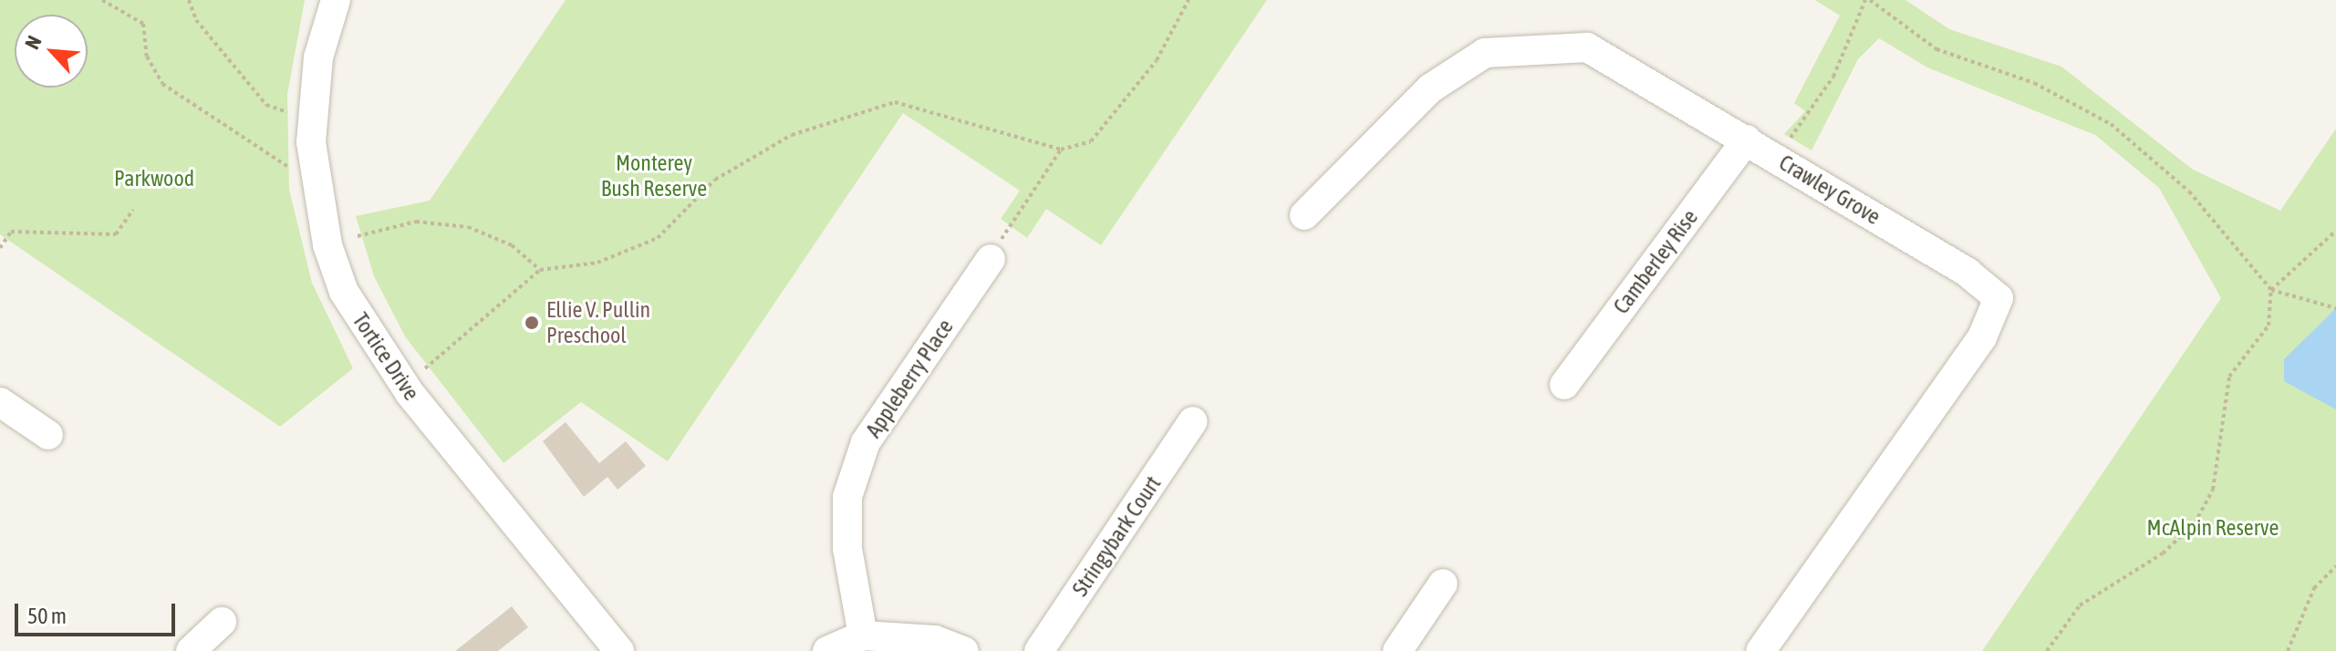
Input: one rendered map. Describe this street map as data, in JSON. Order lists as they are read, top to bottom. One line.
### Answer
{"streets":{"street":["Crawley Grove","Camberley Rise","Tortice Drive","Appleberry Place","Stringybark Court"]},"crossings":[["Crawley Grove","Camberley Rise"]],"parks":["Monterey Bush Reserve","Parkwood","McAlpin Reserve"],"places":["Ellie V. Pullin Preschool"],"scale_bar":"50 m","north":"top left"}
